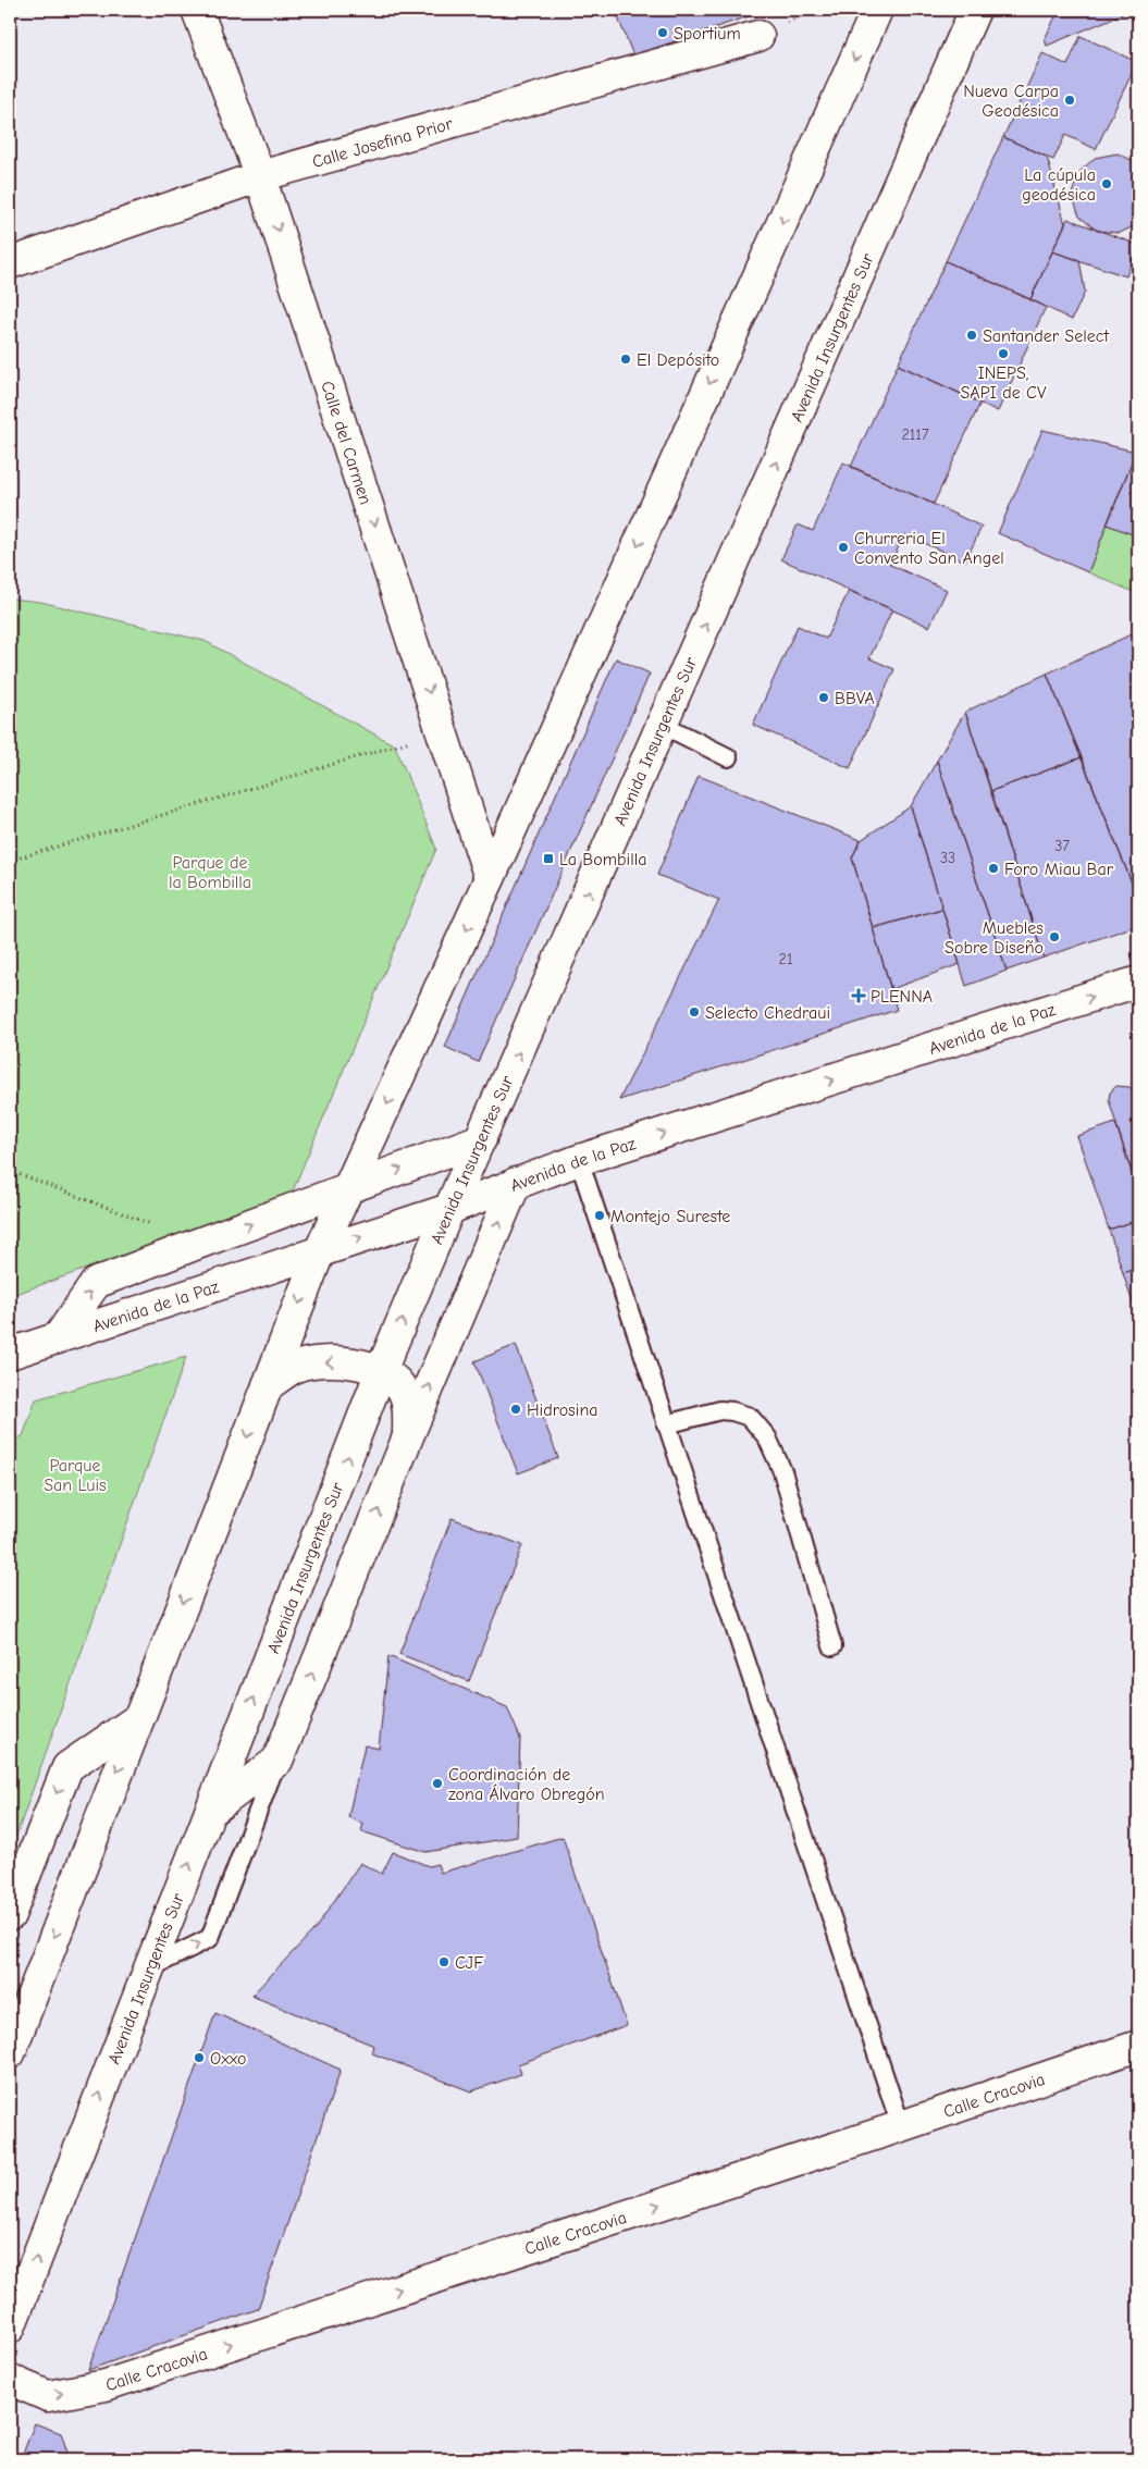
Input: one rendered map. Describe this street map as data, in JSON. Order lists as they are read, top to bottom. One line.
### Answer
{"streets":{"main road":["Calle Josefina Prior","Avenida Insurgentes Sur","Calle del Carmen","Avenida de la Paz","Calle Cracovia"]},"crossings":[["Calle Josefina Prior","Calle del Carmen"],["Avenida Insurgentes Sur","Avenida de la Paz"]],"one_way":["Calle del Carmen","Avenida de la Paz","Calle Cracovia"],"parks":["Parque de la Bombilla","Parque San Luis"],"places":{"other":["Sportium","Nueva Carpa Geodésica","La cúpula geodésica","Santander Select","INEPS, SAPI de CV","El Depósito","Churreria El Convento San Angel","BBVA","Foro Miau Bar","Muebles Sobre Diseño","Selecto Chedraui","Montejo Sureste","Hidrosina","Coordinación de zona Álvaro Obregón","CJF","Oxxo"],"transit":["La Bombilla"],"health":["PLENNA"]},"house_numbers":["2117","37","33","21"]}
